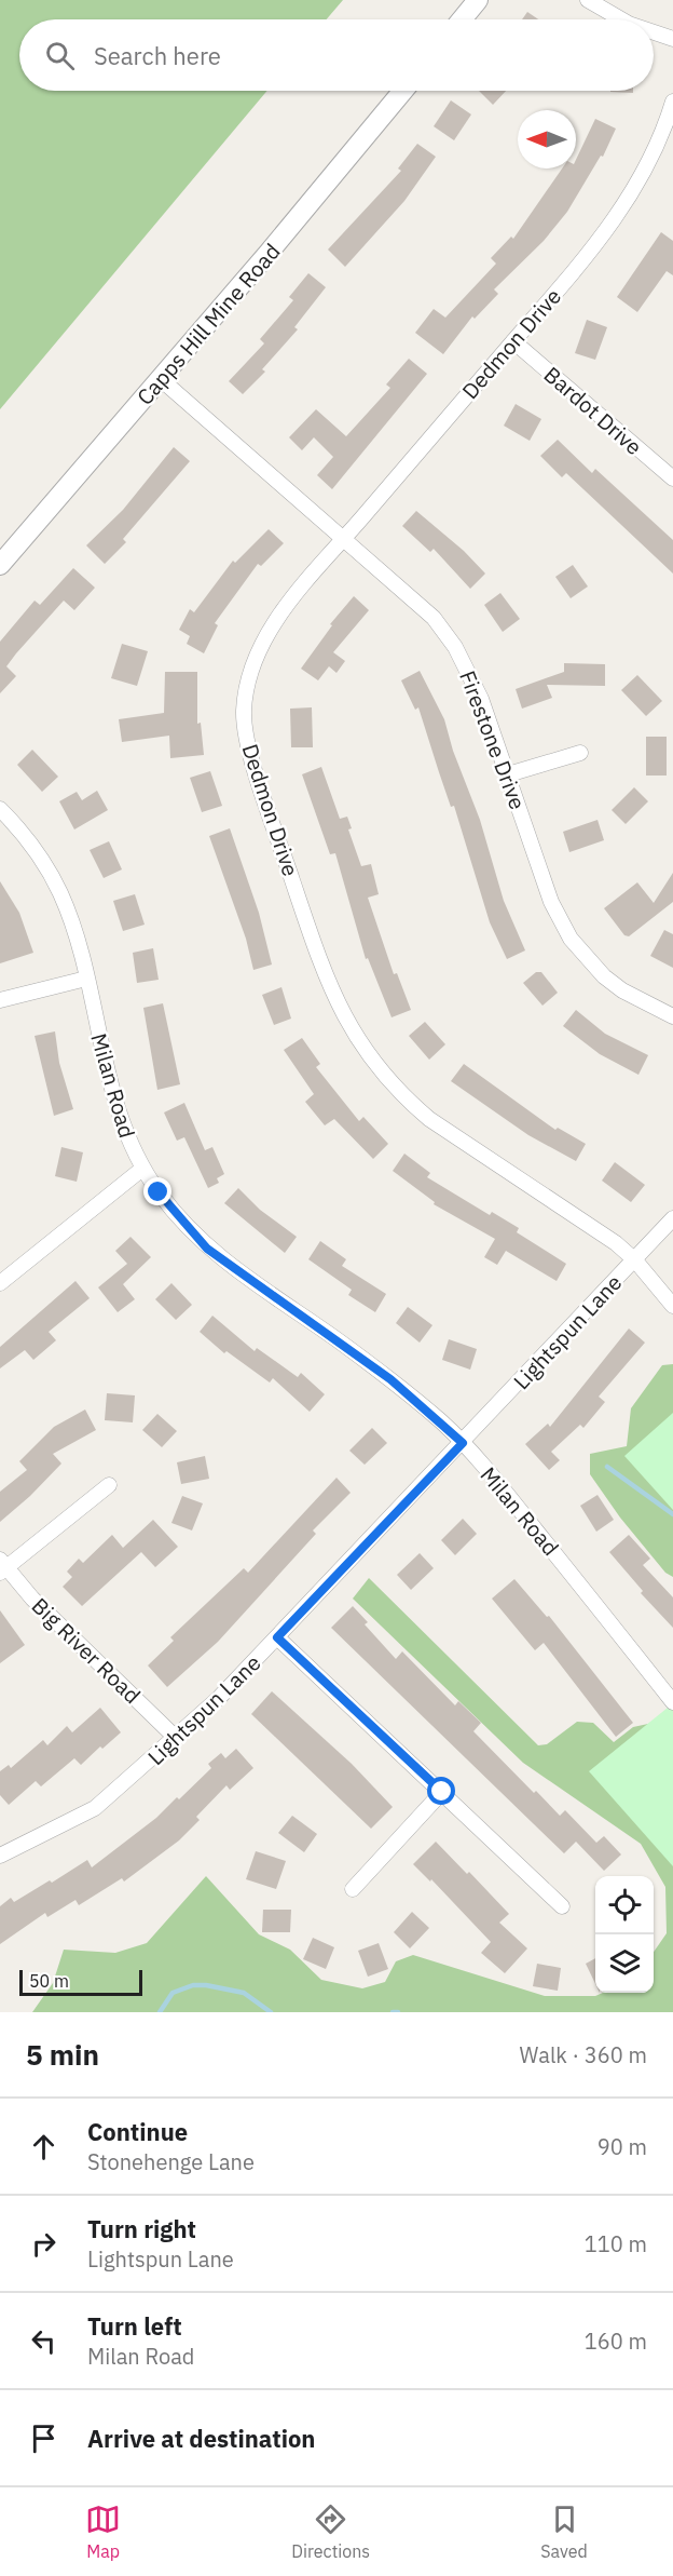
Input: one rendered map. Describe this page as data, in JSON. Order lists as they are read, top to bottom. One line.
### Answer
{"streets":{"street":["Capps Hill Mine Road","Dedmon Drive","Bardot Drive","Firestone Drive","Milan Road","Lightspun Lane","Big River Road"]},"crossings":[["Capps Hill Mine Road","Firestone Drive"],["Dedmon Drive","Bardot Drive"],["Dedmon Drive","Firestone Drive"],["Dedmon Drive","Lightspun Lane"],["Milan Road","Lightspun Lane"],["Lightspun Lane","Big River Road"]],"scale_bar":"50 m","north":"left","page":{"search":"Search here","scale":"50 m","heading":["5 min","Walk · 360 m"],"list":[["Continue","Stonehenge Lane","90 m"],["Turn right","Lightspun Lane","110 m"],["Turn left","Milan Road","160 m"],"Arrive at destination"],"nav":["Map","Directions","Saved"]}}
